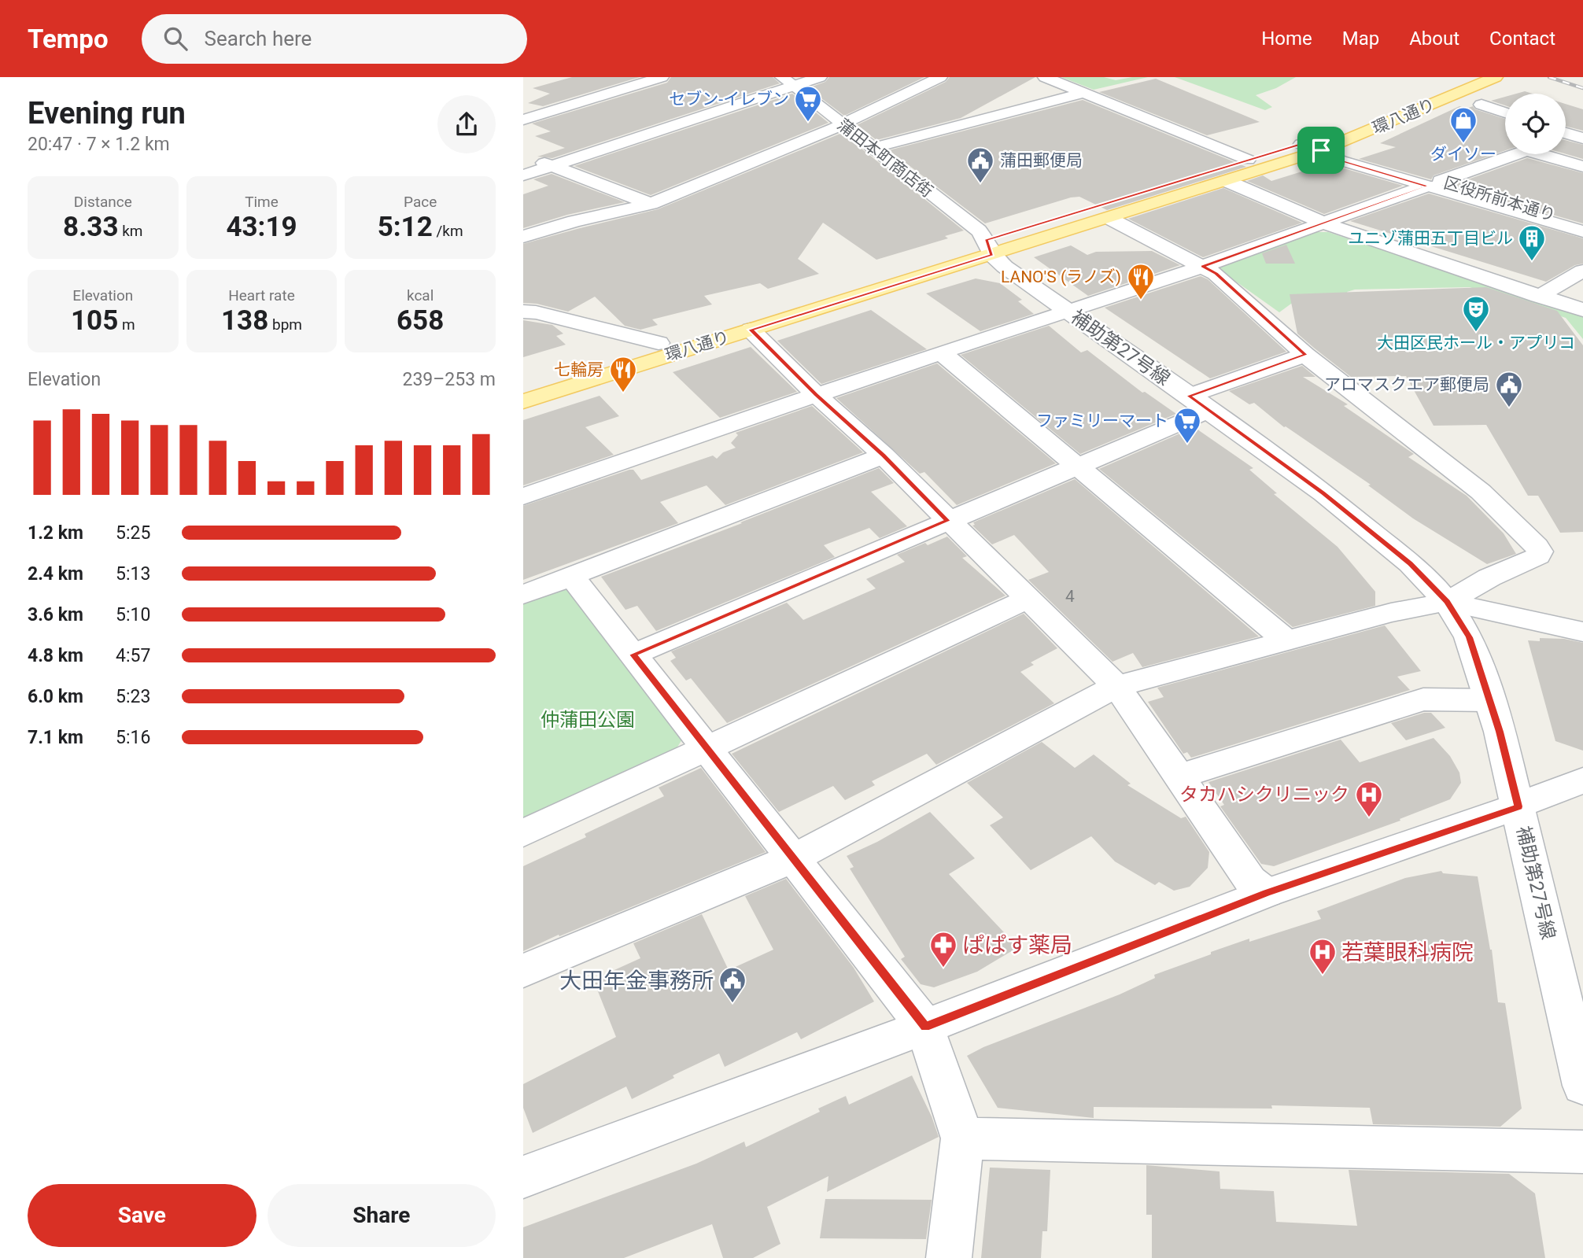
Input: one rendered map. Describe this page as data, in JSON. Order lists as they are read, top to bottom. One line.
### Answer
{"streets":{"main road":["環八通り"],"street":["蒲田本町商店街","区役所前本通り","補助第27号線"]},"crossings":[["環八通り","蒲田本町商店街"],["環八通り","区役所前本通り"],["環八通り","補助第27号線"],["蒲田本町商店街","補助第27号線"]],"parks":["仲蒲田公園"],"places":{"supermarket":["セブン-イレブン","ファミリーマート"],"shop":["ダイソー"],"public building":["蒲田郵便局","アロマスクエア郵便局","大田年金事務所"],"building":["ユニゾ蒲田五丁目ビル"],"restaurant":["LANO'S (ラノズ)","七輪房"],"theatre":["大田区民ホール・アプリコ"],"hospital":["タカハシクリニック","若葉眼科病院"],"pharmacy":["ぱぱす薬局"]},"house_numbers":["4"],"page":{"header":"Tempo","search":"Search here","nav":["Home","Map","About","Contact"],"heading":["Evening run","20:47 · 7 × 1.2 km"],"stats":[["Distance","8.33 km"],["Time","43:19"],["Pace","5:12 /km"],["Elevation","105 m"],["Heart rate","138 bpm"],["kcal","658"]],"chart":["Elevation","239–253 m"],"list":[{"name":"1.2 km","note":"5:25"},{"name":"2.4 km","note":"5:13"},{"name":"3.6 km","note":"5:10"},{"name":"4.8 km","note":"4:57"},{"name":"6.0 km","note":"5:23"},{"name":"7.1 km","note":"5:16"}],"buttons":["Save","Share"]}}
